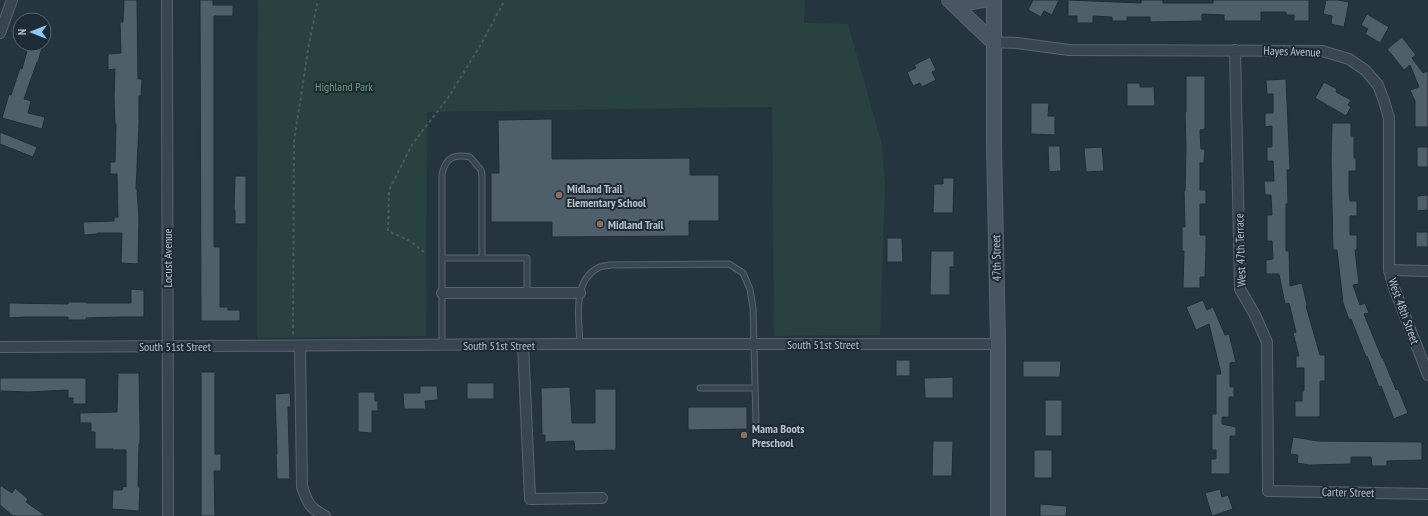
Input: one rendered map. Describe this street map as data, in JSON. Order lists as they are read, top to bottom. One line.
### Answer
{"streets":{"main road":["47th Street"],"street":["Hayes Avenue","West 47th Terrace","Locust Avenue","West 48th Street","South 51st Street","Carter Street"]},"crossings":[["Hayes Avenue","West 47th Terrace"],["Hayes Avenue","47th Street"],["Hayes Avenue","West 48th Street"],["West 47th Terrace","Carter Street"],["Locust Avenue","South 51st Street"],["47th Street","South 51st Street"]],"parks":["Highland Park"],"places":["Midland Trail Elementary School","Midland Trail","Mama Boots Preschool"],"north":"left"}
